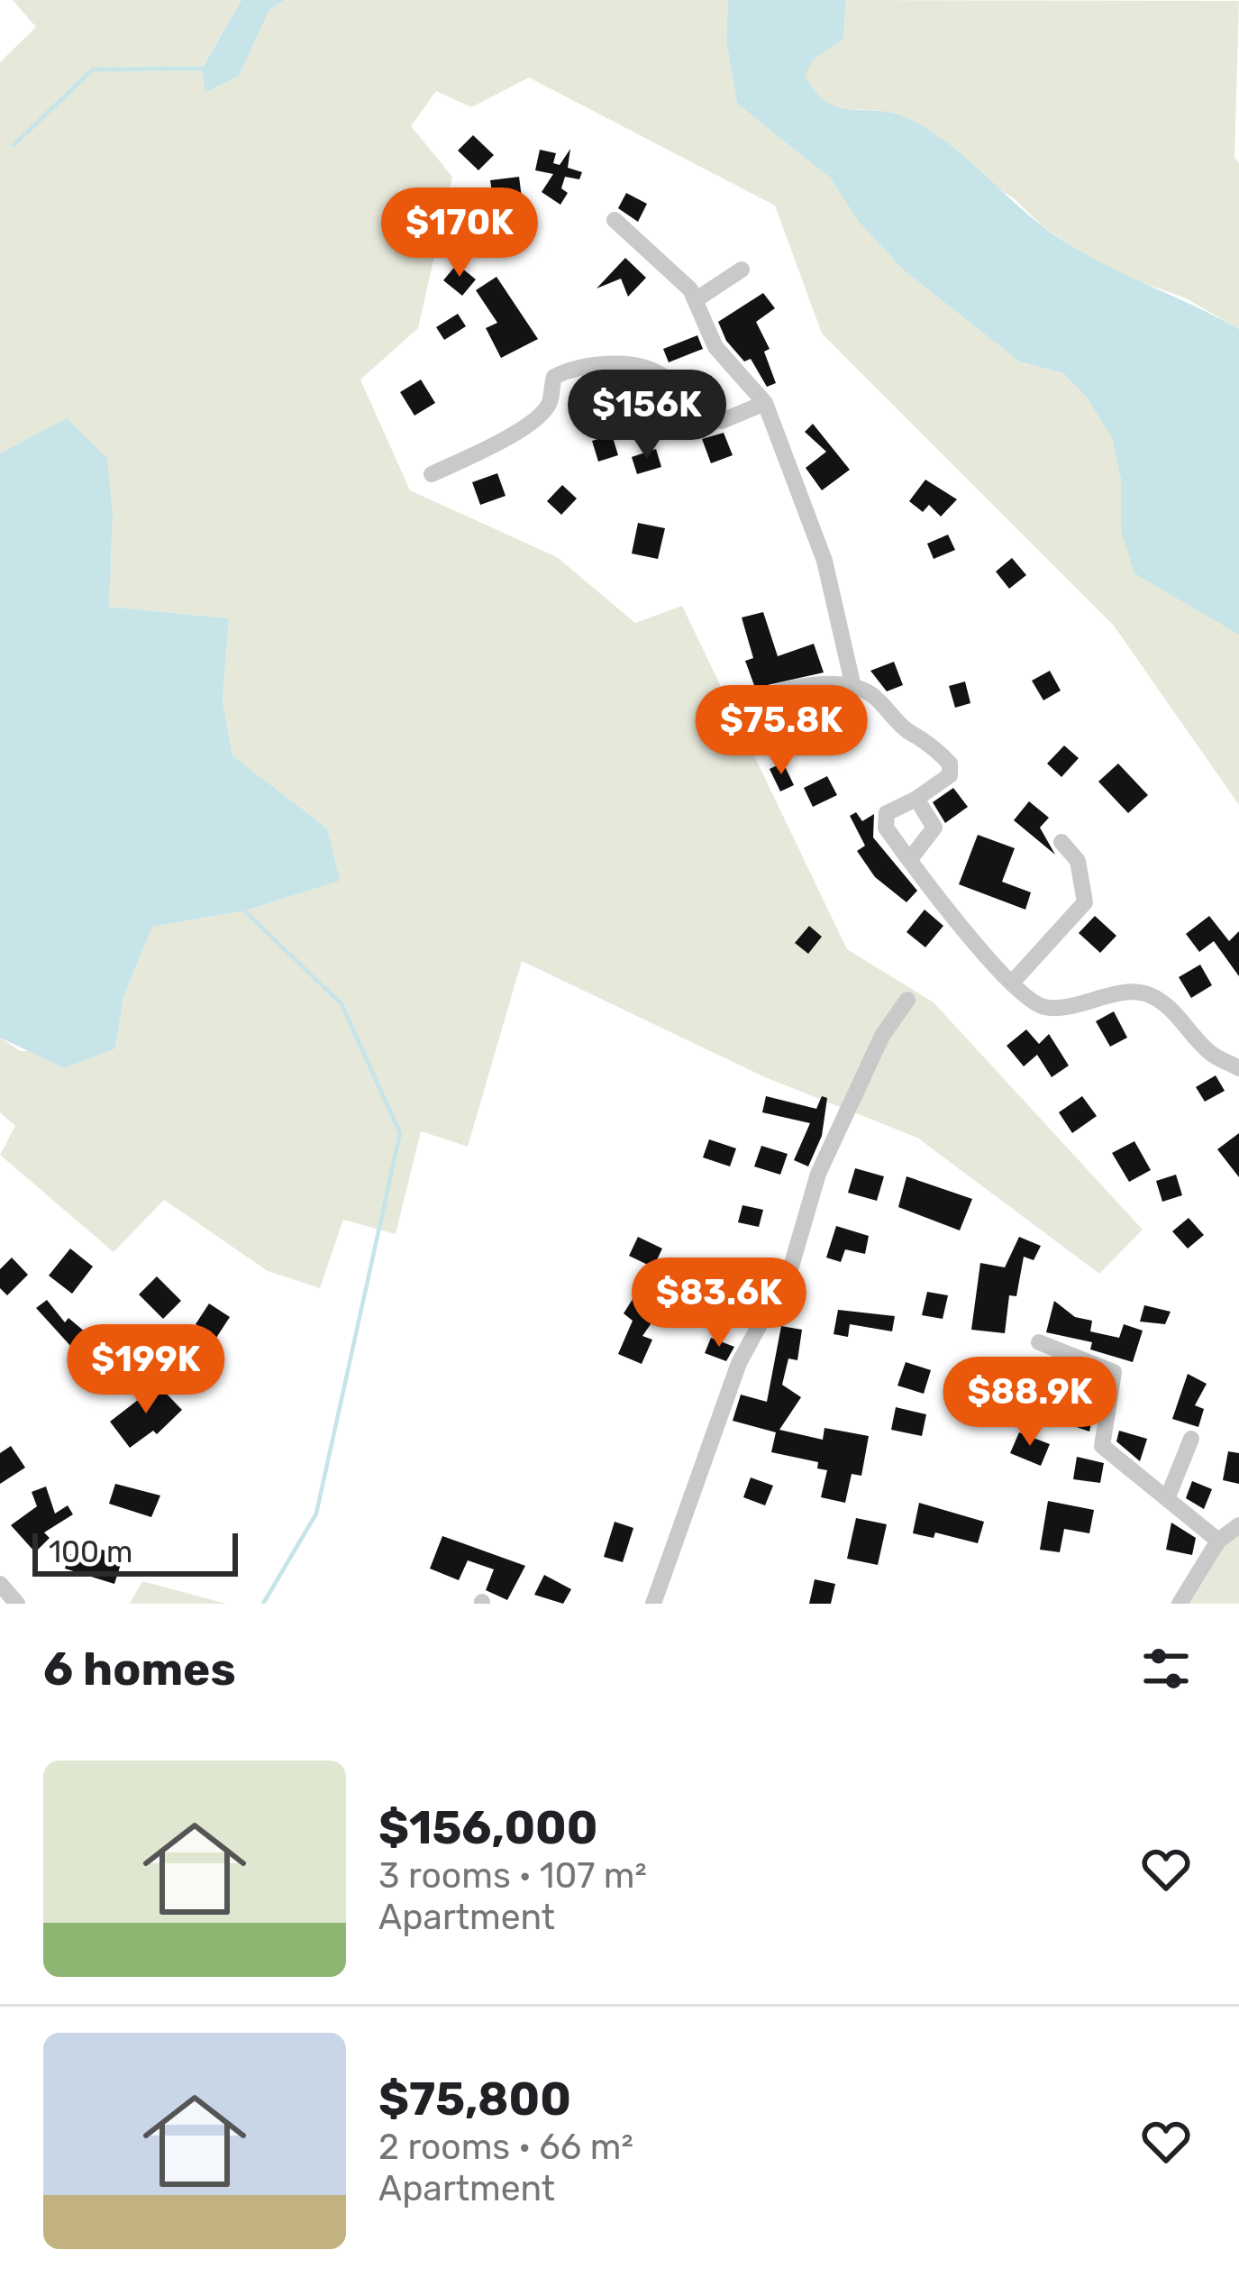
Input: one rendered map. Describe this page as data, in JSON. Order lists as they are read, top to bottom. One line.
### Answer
{"scale_bar":"100 m","page":{"price":["$170K","$156K","$75.8K","$83.6K","$199K","$88.9K"],"scale":"100 m","heading":"6 homes","list":[{"name":"$156,000","note":"3 rooms · 107 m² · Apartment"},{"name":"$75,800","note":"2 rooms · 66 m² · Apartment"}]}}
